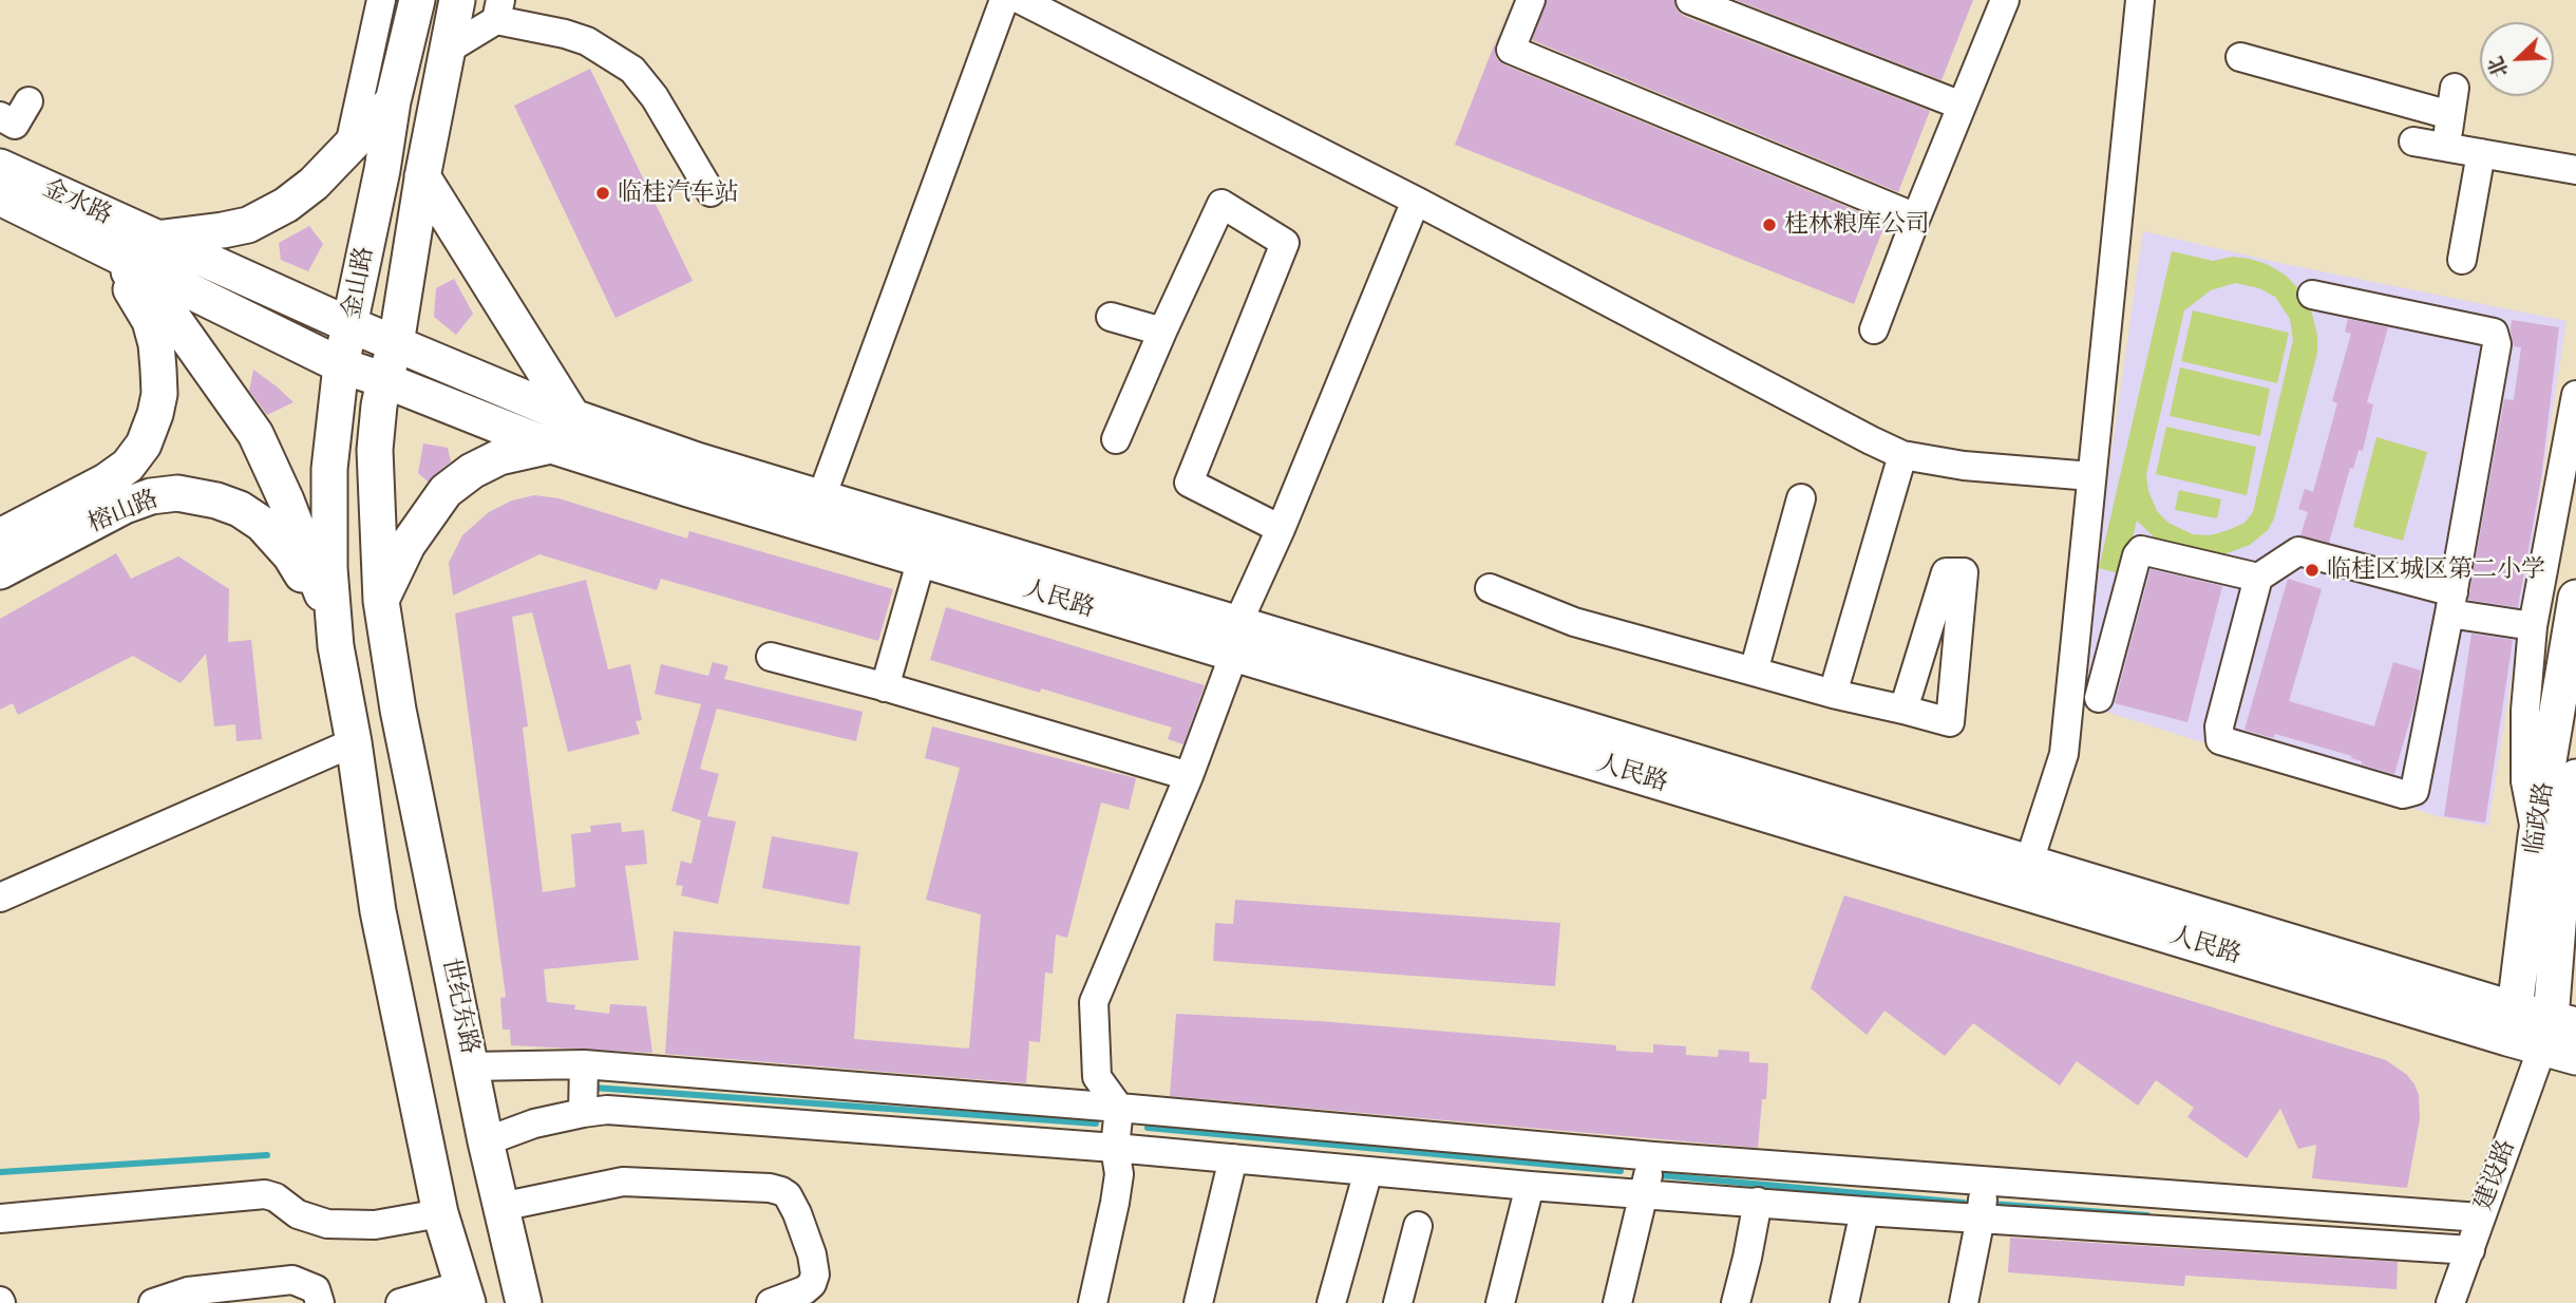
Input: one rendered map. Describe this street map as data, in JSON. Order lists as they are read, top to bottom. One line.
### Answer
{"streets":{"main road":["金水路","金山路","榕山路","人民路","临政路","世纪东路"],"street":["建设路"]},"crossings":[["金水路","金山路"],["金水路","榕山路"],["金水路","人民路"],["金山路","榕山路"],["金山路","世纪东路"],["人民路","临政路"],["人民路","建设路"],["临政路","建设路"]],"places":["临桂汽车站","桂林粮库公司","临桂区城区第二小学"],"north":"bottom left"}
